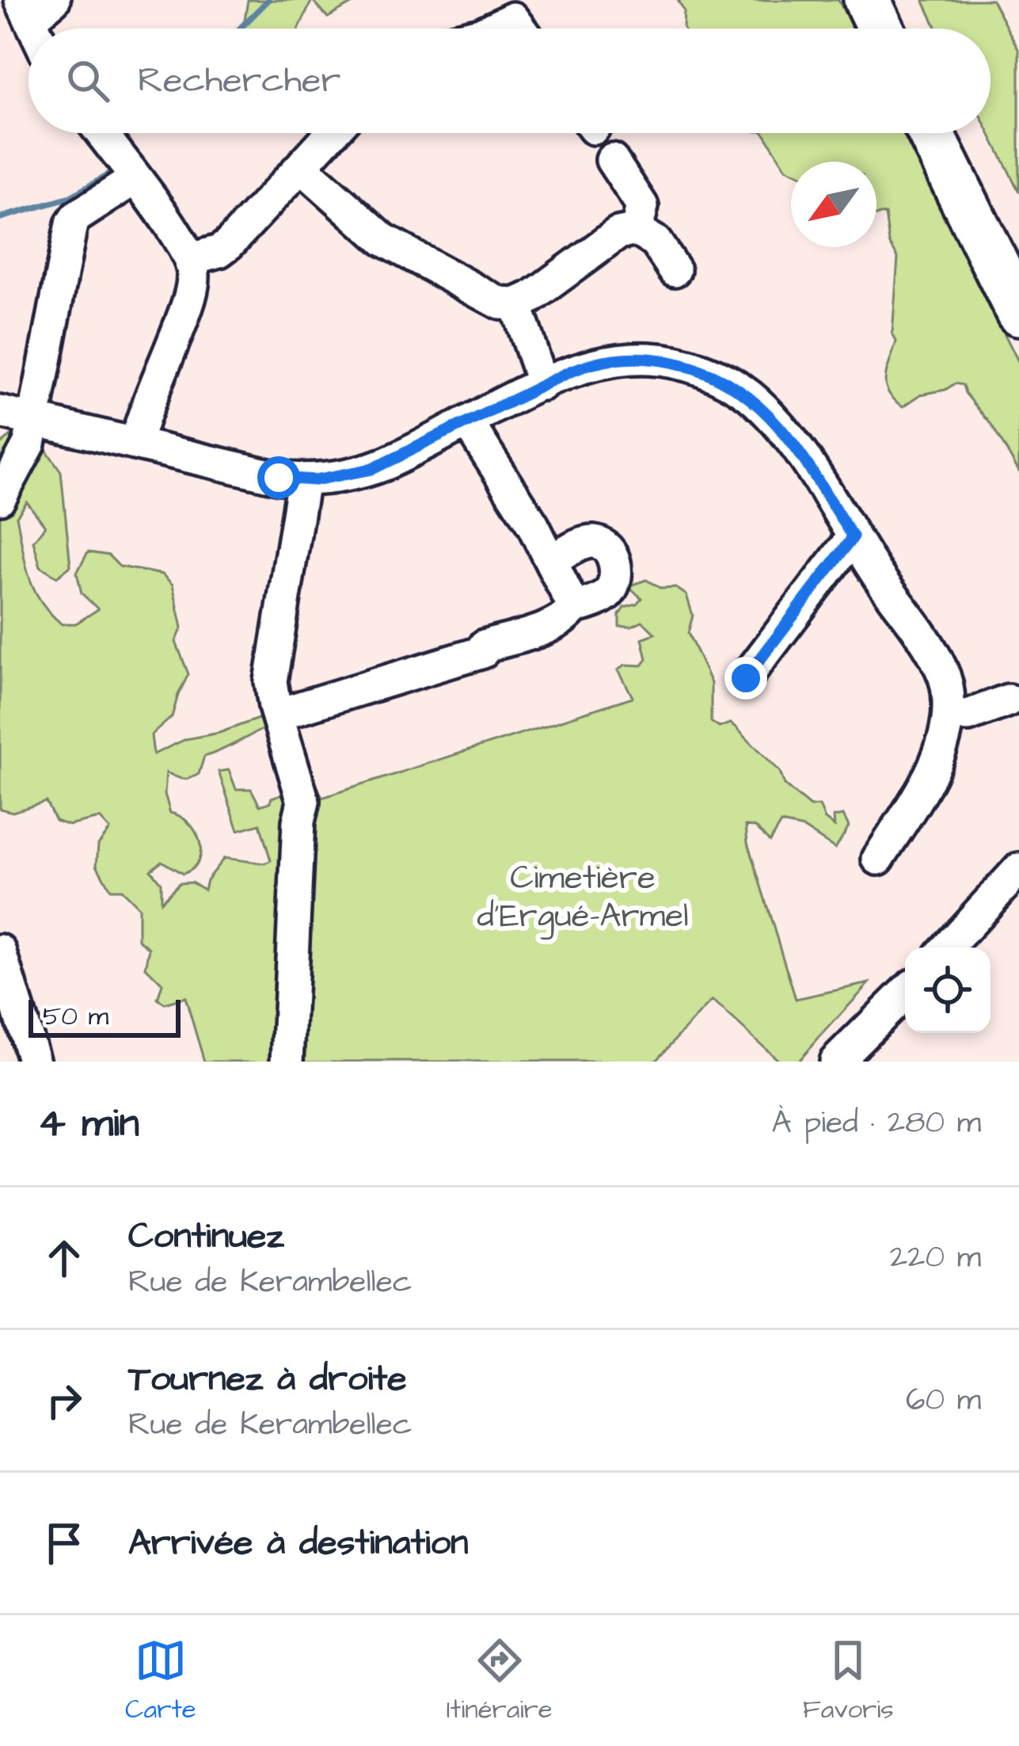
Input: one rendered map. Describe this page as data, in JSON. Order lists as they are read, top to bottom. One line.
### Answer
{"parks":["Cimetière d'Ergué-Armel"],"scale_bar":"50 m","north":"bottom left","page":{"search":"Rechercher","scale":"50 m","heading":["4 min","À pied · 280 m"],"list":[["Continuez","Rue de Kerambellec","220 m"],["Tournez à droite","Rue de Kerambellec","60 m"],"Arrivée à destination"],"nav":["Carte","Itinéraire","Favoris"]}}
